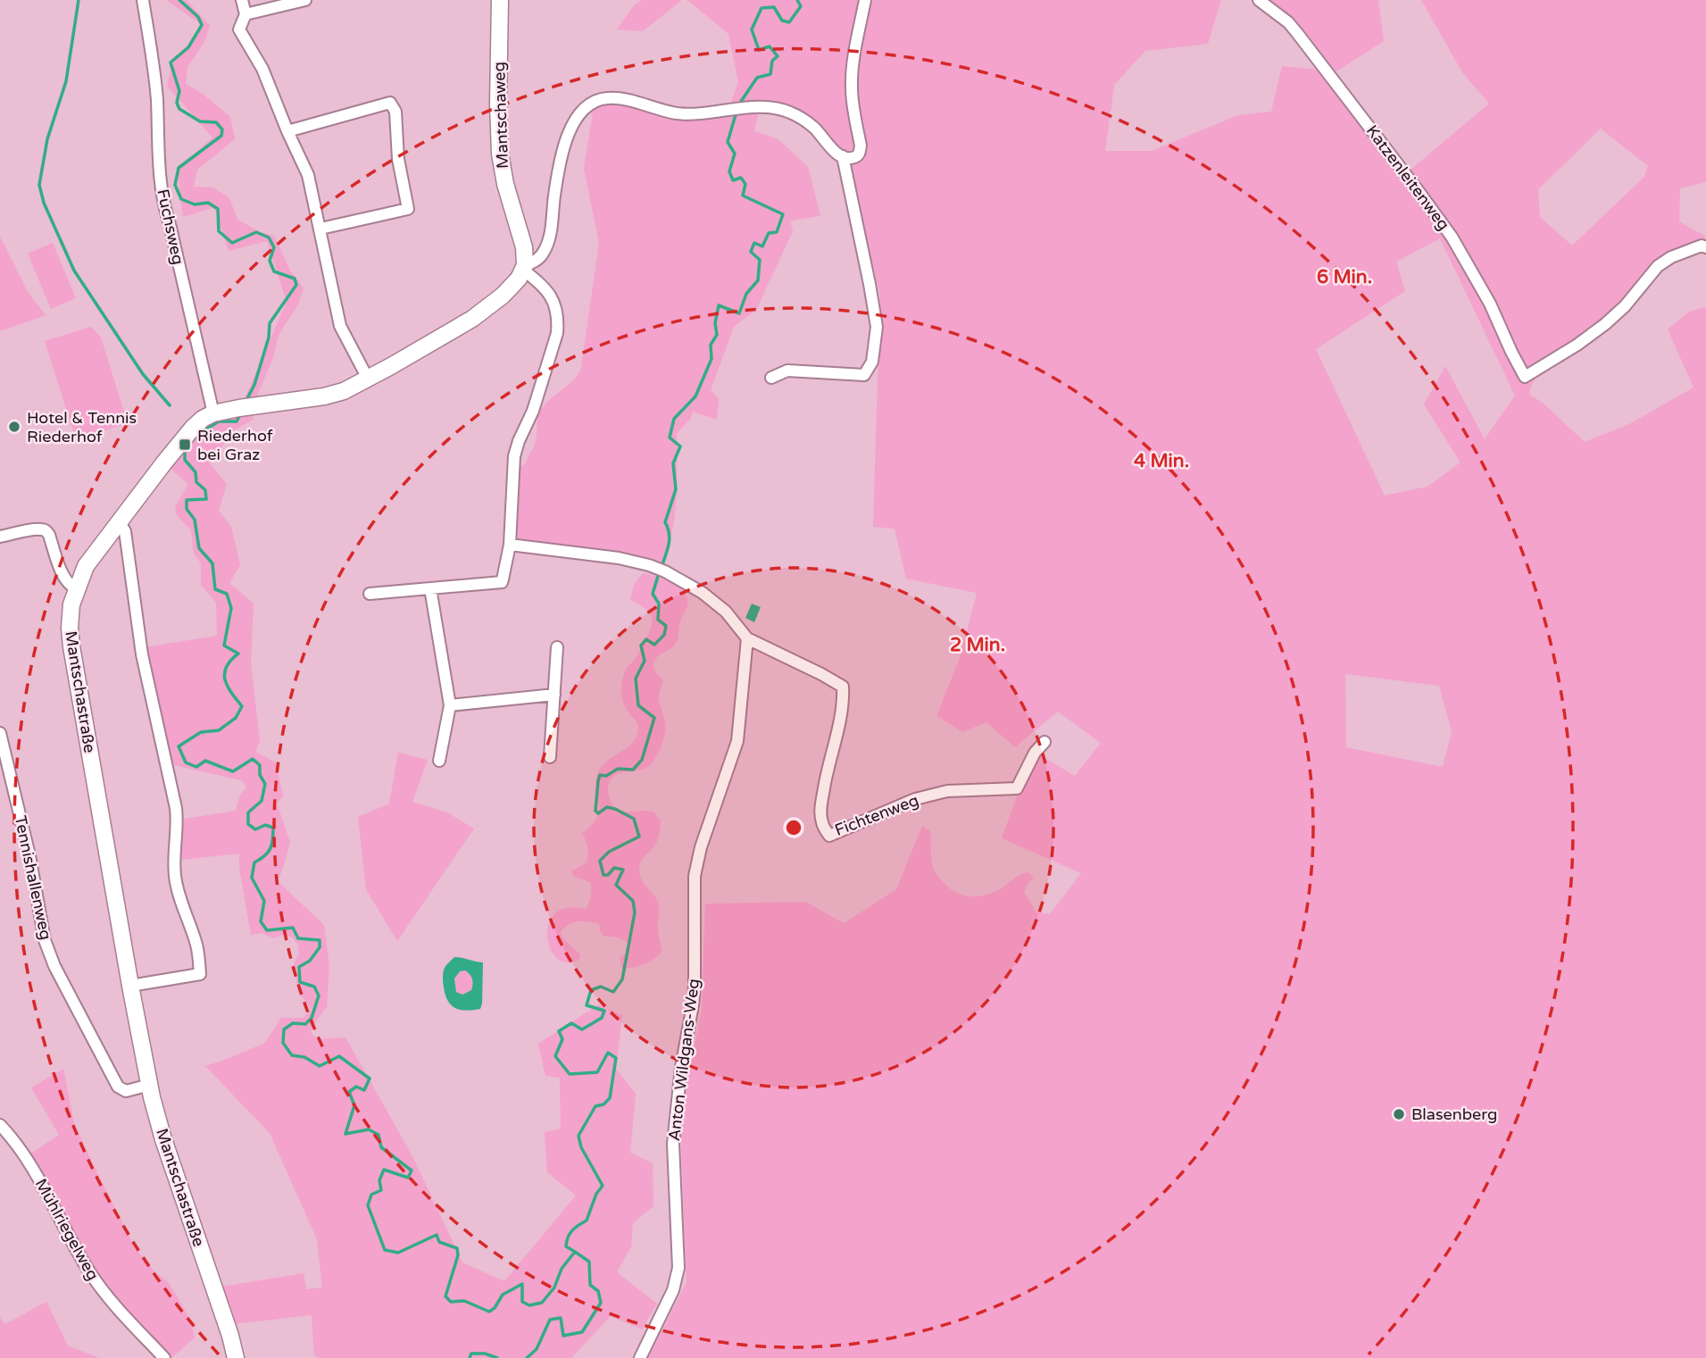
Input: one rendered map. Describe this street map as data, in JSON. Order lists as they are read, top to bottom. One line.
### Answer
{"streets":{"street":["Mantschaweg","Katzenleitenweg","Fuchsweg","Mantschastraße","Fichtenweg","Tennishallenweg","Anton Wildgans-Weg","Mühlriegelweg"]},"crossings":[["Mantschaweg","Mantschastraße"],["Fuchsweg","Mantschastraße"],["Mantschastraße","Tennishallenweg"],["Fichtenweg","Anton Wildgans-Weg"]],"places":{"other":["Hotel & Tennis Riederhof","Blasenberg"],"transit":["Riederhof bei Graz"]},"rings":["6 Min.","4 Min.","2 Min."]}
